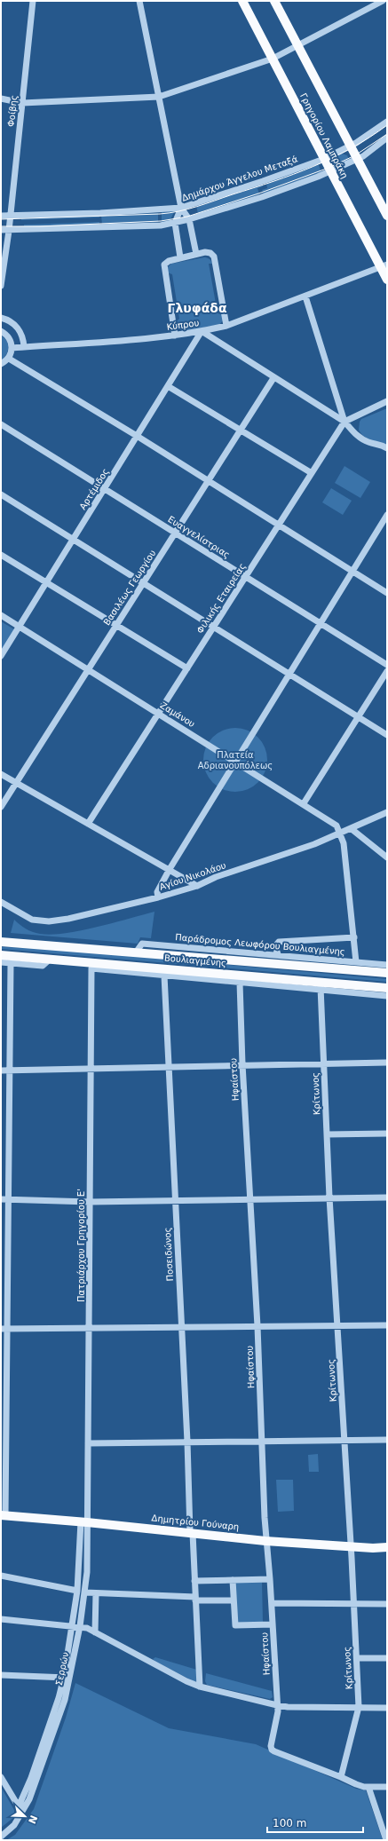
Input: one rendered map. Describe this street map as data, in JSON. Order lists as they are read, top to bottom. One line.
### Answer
{"streets":{"main road":["Γρηγορίου Λαμπράκη","Βουλιαγμένης","Δημητρίου Γούναρη"],"street":["Φοίβης","Δημάρχου Άγγελου Μεταξά","Κύπρου","Αρτέμιδος","Ευαγγελίστριας","Βασιλέως Γεωργίου","Φιλικής Εταιρείας","Ζαμάνου","Αγίου Νικολάου","Παράδρομος Λεωφόρου Βουλιαγμένης","Ηφαίστου","Κρίτωνος","Πατριάρχου Γρηγορίου E'","Ποσειδώνος","Σερρών"]},"crossings":[["Φοίβης","Δημάρχου Άγγελου Μεταξά"],["Γρηγορίου Λαμπράκη","Δημάρχου Άγγελου Μεταξά"],["Γρηγορίου Λαμπράκη","Κύπρου"],["Κύπρου","Αρτέμιδος"],["Αρτέμιδος","Ευαγγελίστριας"],["Αρτέμιδος","Ζαμάνου"],["Ευαγγελίστριας","Βασιλέως Γεωργίου"],["Ευαγγελίστριας","Φιλικής Εταιρείας"],["Βασιλέως Γεωργίου","Ζαμάνου"],["Φιλικής Εταιρείας","Ζαμάνου"],["Ζαμάνου","Αγίου Νικολάου"],["Παράδρομος Λεωφόρου Βουλιαγμένης","Βουλιαγμένης"],["Βουλιαγμένης","Κρίτωνος"],["Ηφαίστου","Κρίτωνος"],["Ηφαίστου","Δημητρίου Γούναρη"],["Κρίτωνος","Δημητρίου Γούναρη"],["Πατριάρχου Γρηγορίου E'","Ποσειδώνος"],["Πατριάρχου Γρηγορίου E'","Δημητρίου Γούναρη"],["Πατριάρχου Γρηγορίου E'","Σερρών"],["Ποσειδώνος","Δημητρίου Γούναρη"],["Δημητρίου Γούναρη","Σερρών"]],"districts":["Γλυφάδα"],"parks":["Πλατεία Αδριανουπόλεως"],"scale_bar":"100 m","north":"bottom right"}
